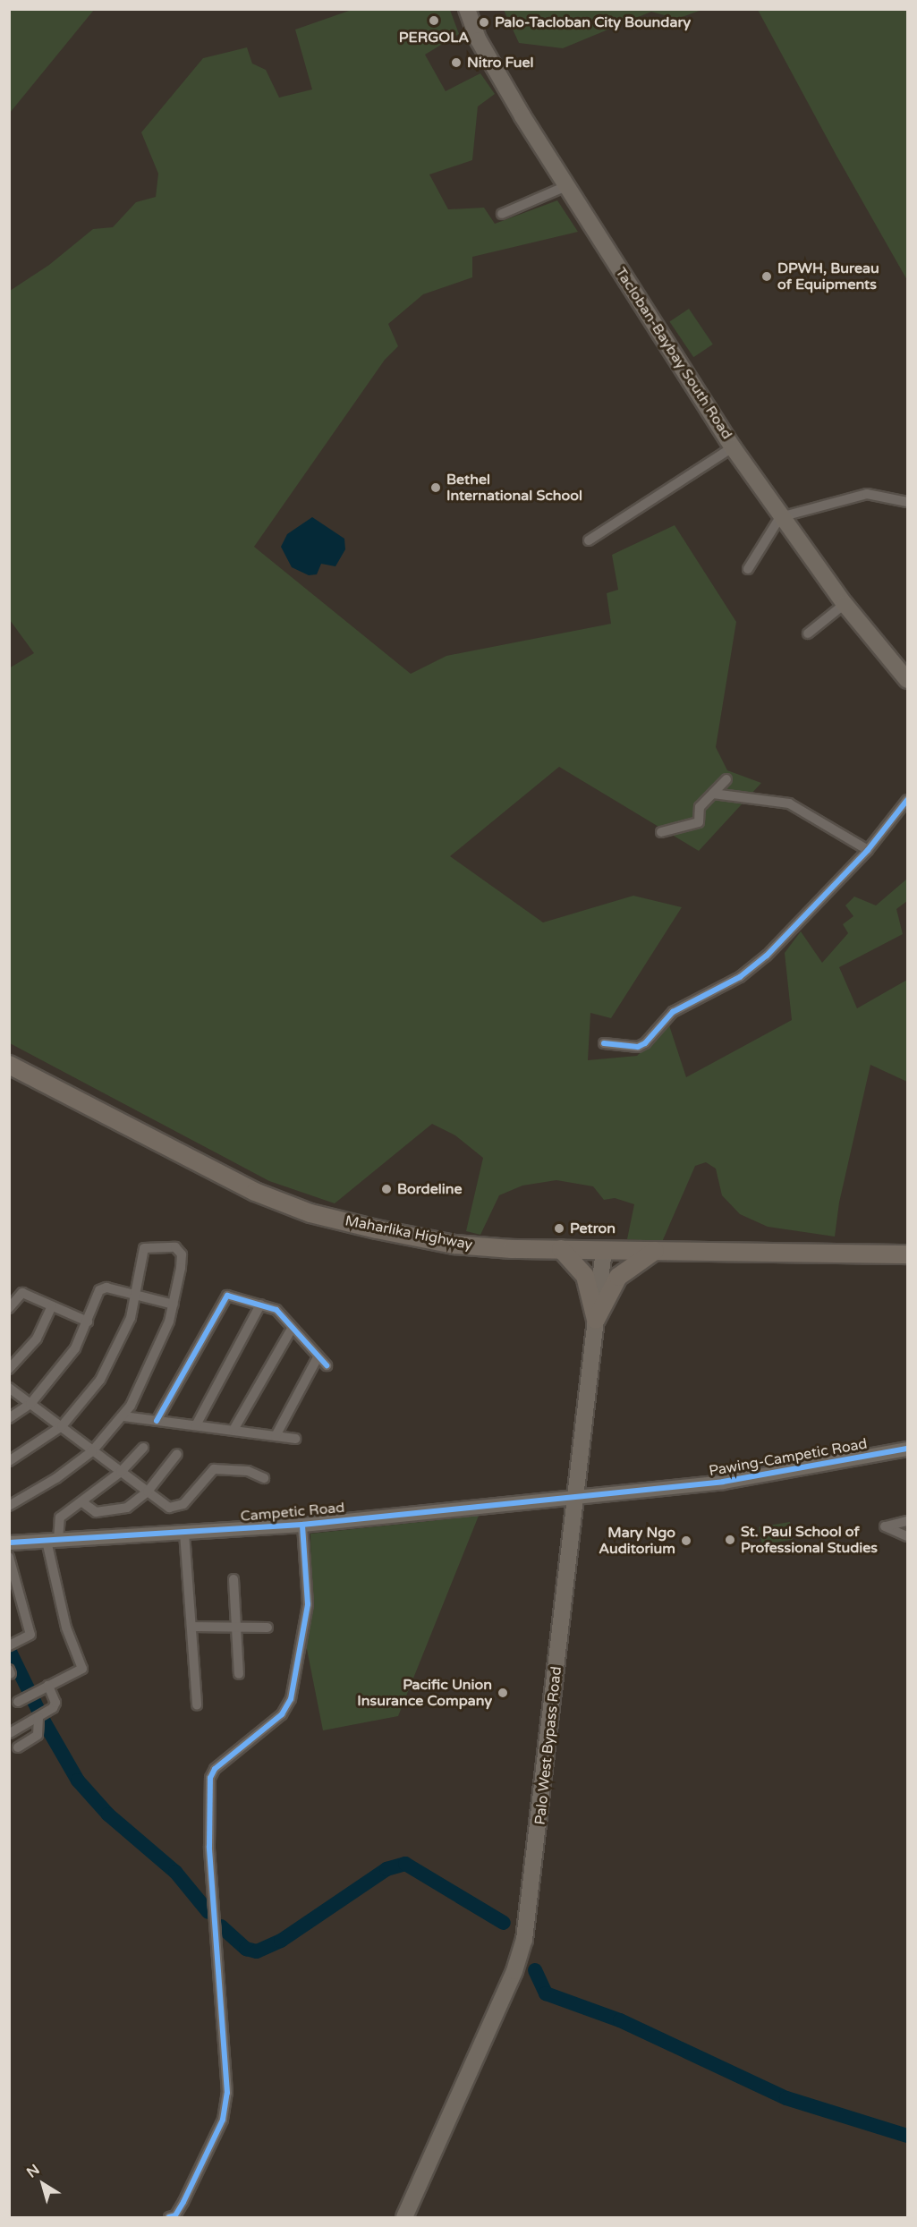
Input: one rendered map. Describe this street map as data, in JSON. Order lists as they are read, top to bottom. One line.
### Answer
{"streets":{"highway":["Maharlika Highway"],"main road":["Tacloban-Baybay South Road","Palo West Bypass Road"],"street":["Pawing-Campetic Road","Campetic Road"]},"crossings":[["Maharlika Highway","Palo West Bypass Road"],["Pawing-Campetic Road","Campetic Road"],["Pawing-Campetic Road","Palo West Bypass Road"],["Campetic Road","Palo West Bypass Road"]],"places":["PERGOLA","Palo-Tacloban City Boundary","Nitro Fuel","DPWH, Bureau of Equipments","Bethel International School","Bordeline","Petron","St. Paul School of Professional Studies","Mary Ngo Auditorium","Pacific Union Insurance Company"],"north":"top left"}
